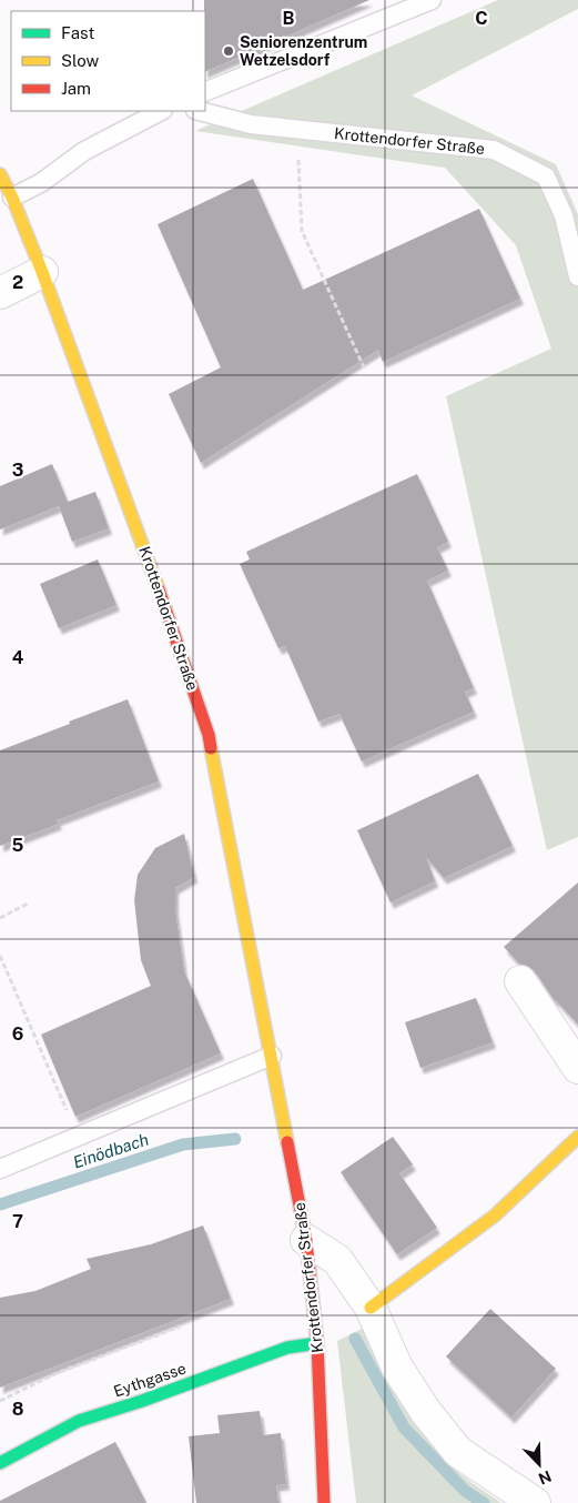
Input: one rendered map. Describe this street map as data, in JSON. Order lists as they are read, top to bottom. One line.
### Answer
{"streets":{"street":["Krottendorfer Straße","Eythgasse"]},"crossings":[["Krottendorfer Straße","Eythgasse"]],"water":["Einödbach"],"places":["Seniorenzentrum Wetzelsdorf"],"legend":["Fast","Slow","Jam"],"north":"bottom right","grid":{"columns":["B","C"],"rows":["2","3","4","5","6","7","8"]}}
